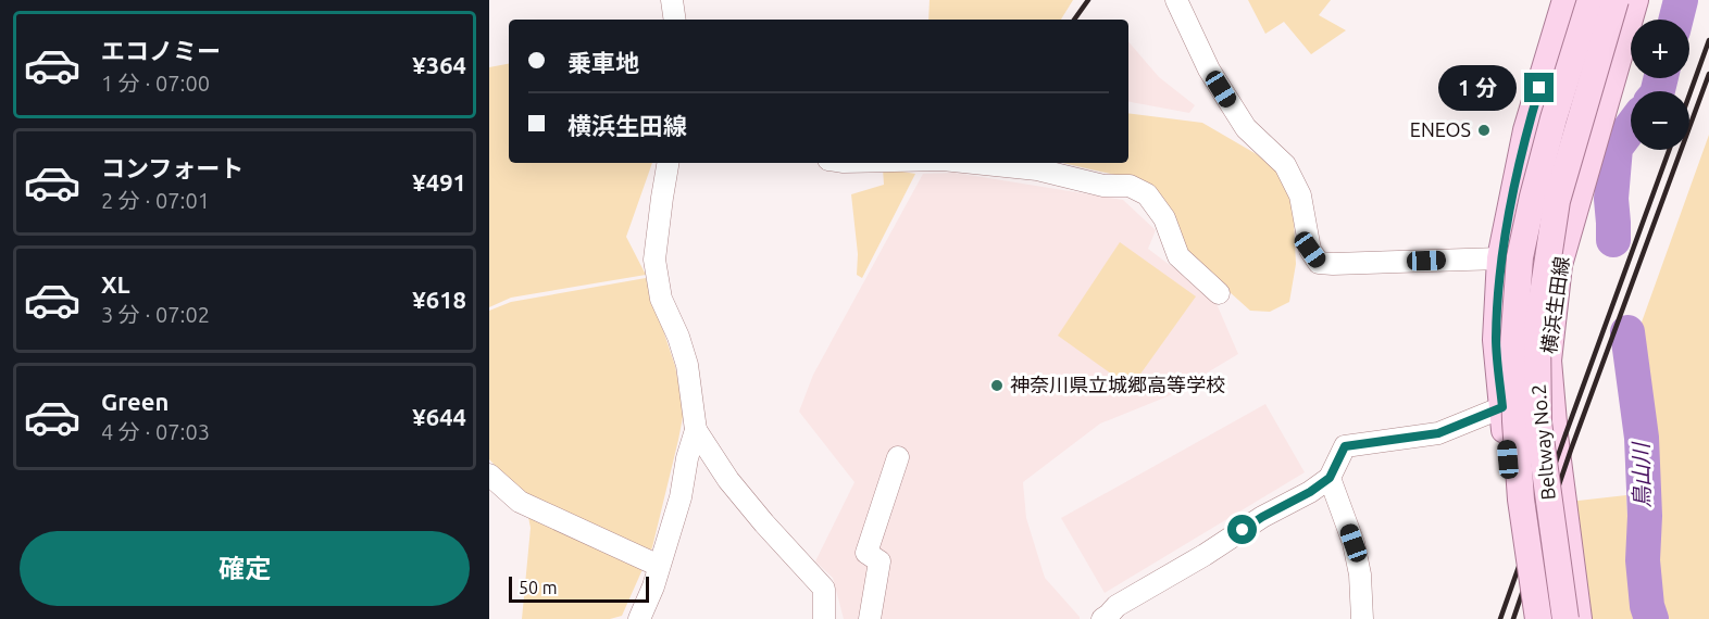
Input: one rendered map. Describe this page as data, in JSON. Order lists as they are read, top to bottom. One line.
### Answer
{"streets":{"main road":["横浜生田線","Beltway No.2"]},"water":["鳥山川"],"places":["ENEOS","神奈川県立城郷高等学校"],"scale_bar":"50 m","page":{"list":[{"name":"エコノミー","note":"1 分 · 07:00","value":"¥364"},{"name":"コンフォート","note":"2 分 · 07:01","value":"¥491"},{"name":"XL","note":"3 分 · 07:02","value":"¥618"},{"name":"Green","note":"4 分 · 07:03","value":"¥644"}],"map_buttons":["+","−"],"banner":["乗車地","横浜生田線"],"bubble":"1 分","buttons":"確定","scale":"50 m"}}
